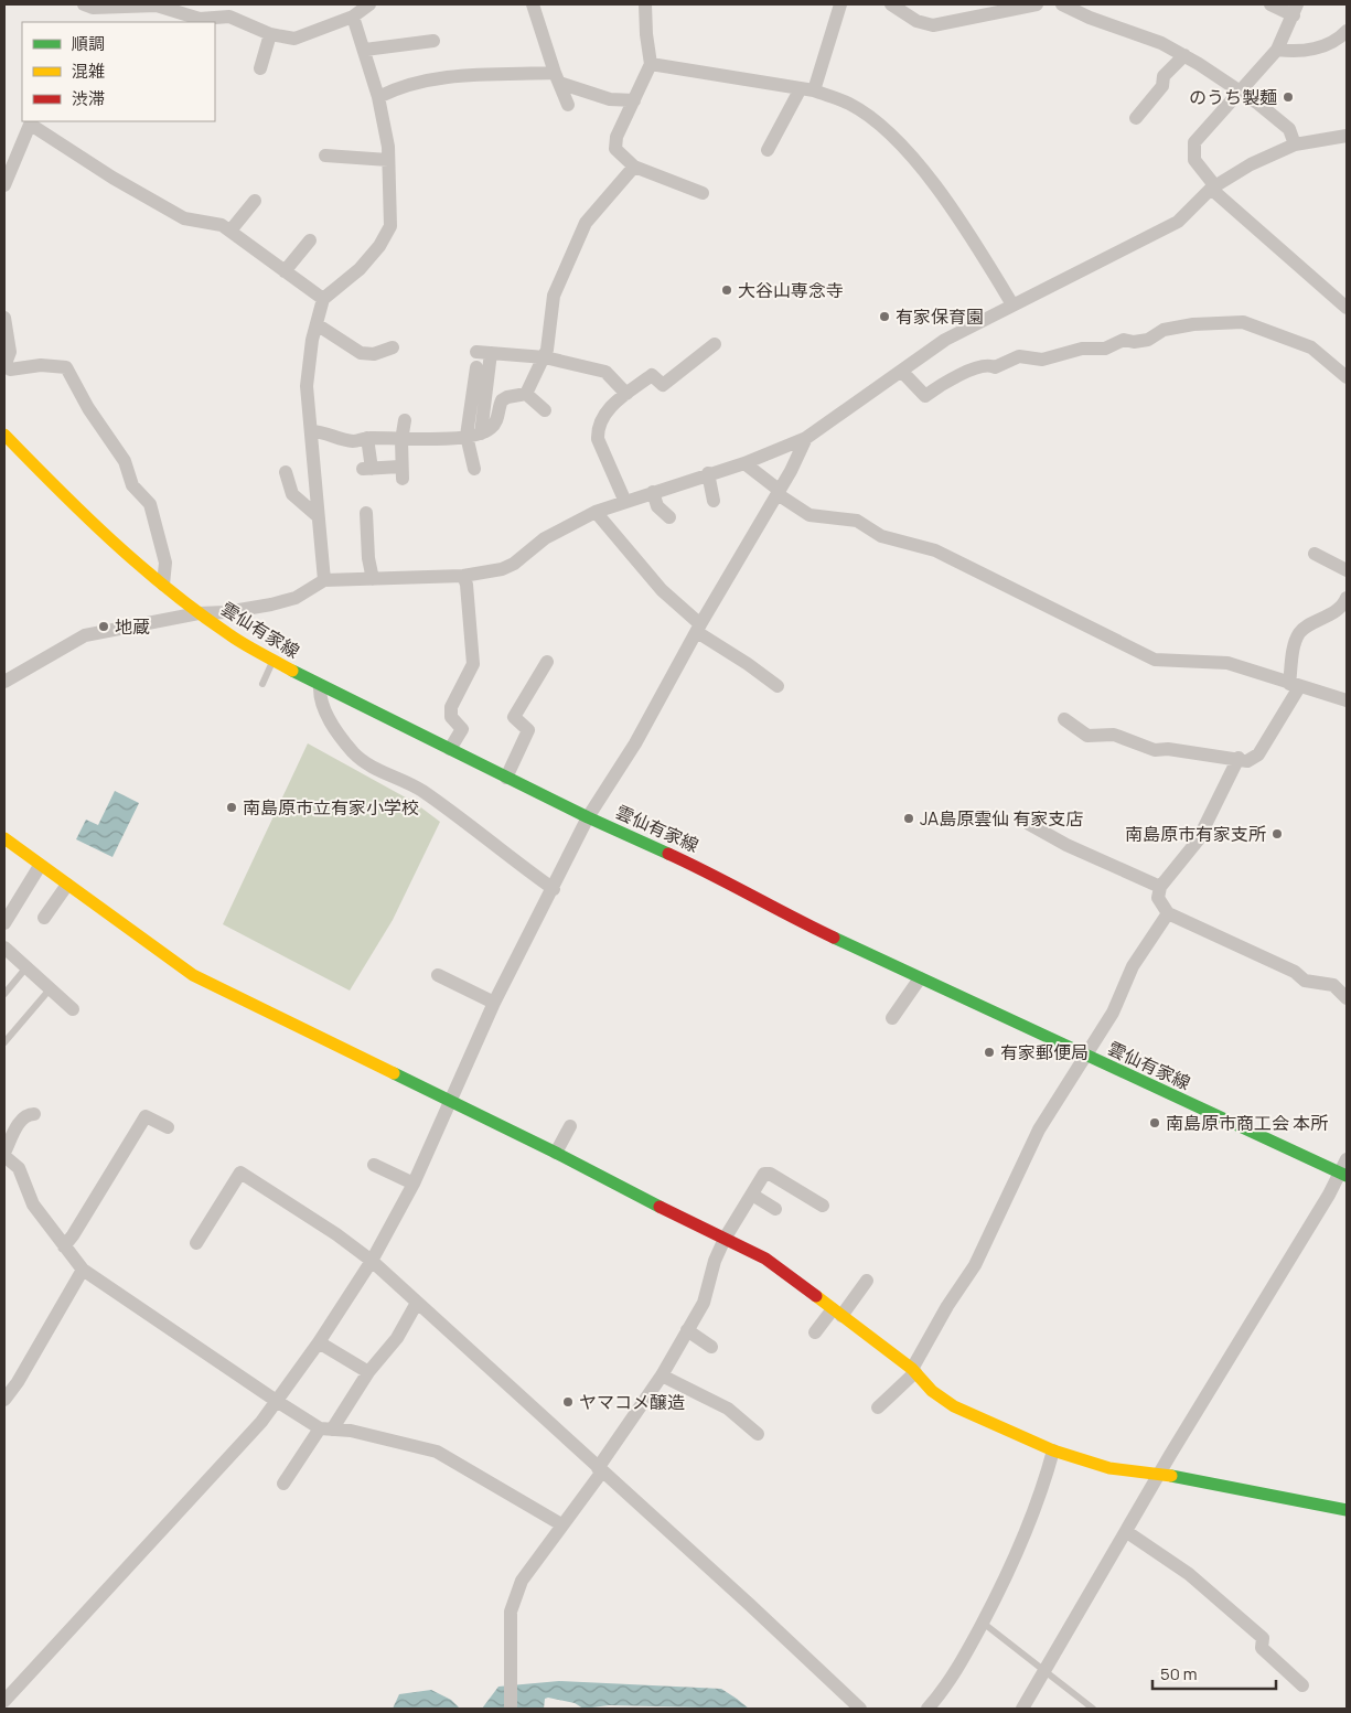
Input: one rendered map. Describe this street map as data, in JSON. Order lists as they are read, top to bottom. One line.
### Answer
{"streets":{"main road":["雲仙有家線"]},"places":["のうち製麺","大谷山専念寺","有家保育園","地蔵","南島原市立有家小学校","JA島原雲仙 有家支店","南島原市有家支所","有家郵便局","南島原市商工会 本所","ヤマコメ醸造"],"legend":["順調","混雑","渋滞"],"scale_bar":"50 m"}
